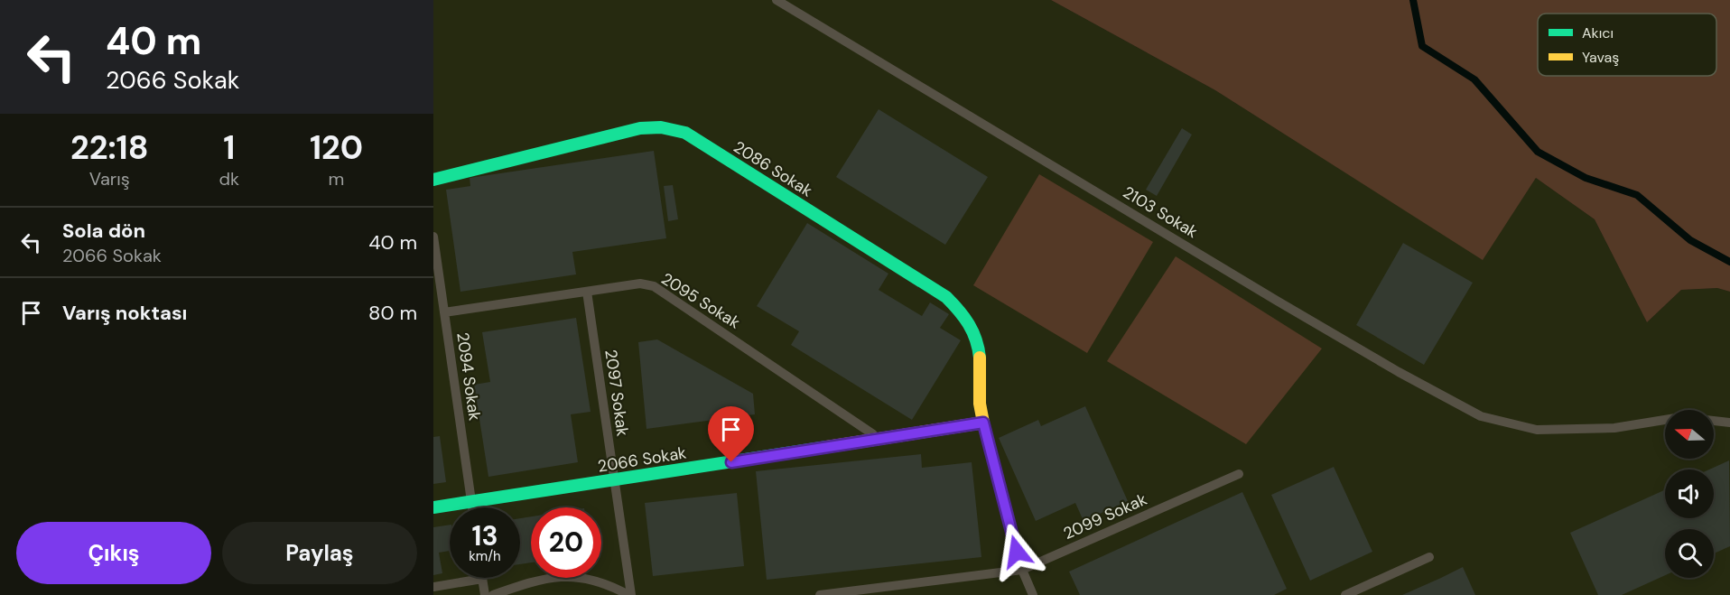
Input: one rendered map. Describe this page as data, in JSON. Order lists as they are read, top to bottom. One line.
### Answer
{"streets":{"street":["2086 Sokak","2066 Sokak"],"lane":["2103 Sokak","2095 Sokak","2094 Sokak","2097 Sokak","2099 Sokak"]},"crossings":[["2086 Sokak","2066 Sokak"],["2095 Sokak","2094 Sokak"],["2095 Sokak","2097 Sokak"],["2095 Sokak","2066 Sokak"],["2094 Sokak","2066 Sokak"],["2097 Sokak","2066 Sokak"]],"legend":["Akıcı","Yavaş"],"north":"left","page":{"turn":["40 m","2066 Sokak"],"eta":["22:18","Varış","1","dk","120","m"],"list":[{"name":"Sola dön","note":"2066 Sokak","value":"40 m"},{"name":"Varış noktası","value":"80 m"}],"speed":"13 km/h","limit":"20","buttons":["Çıkış","Paylaş"]}}
